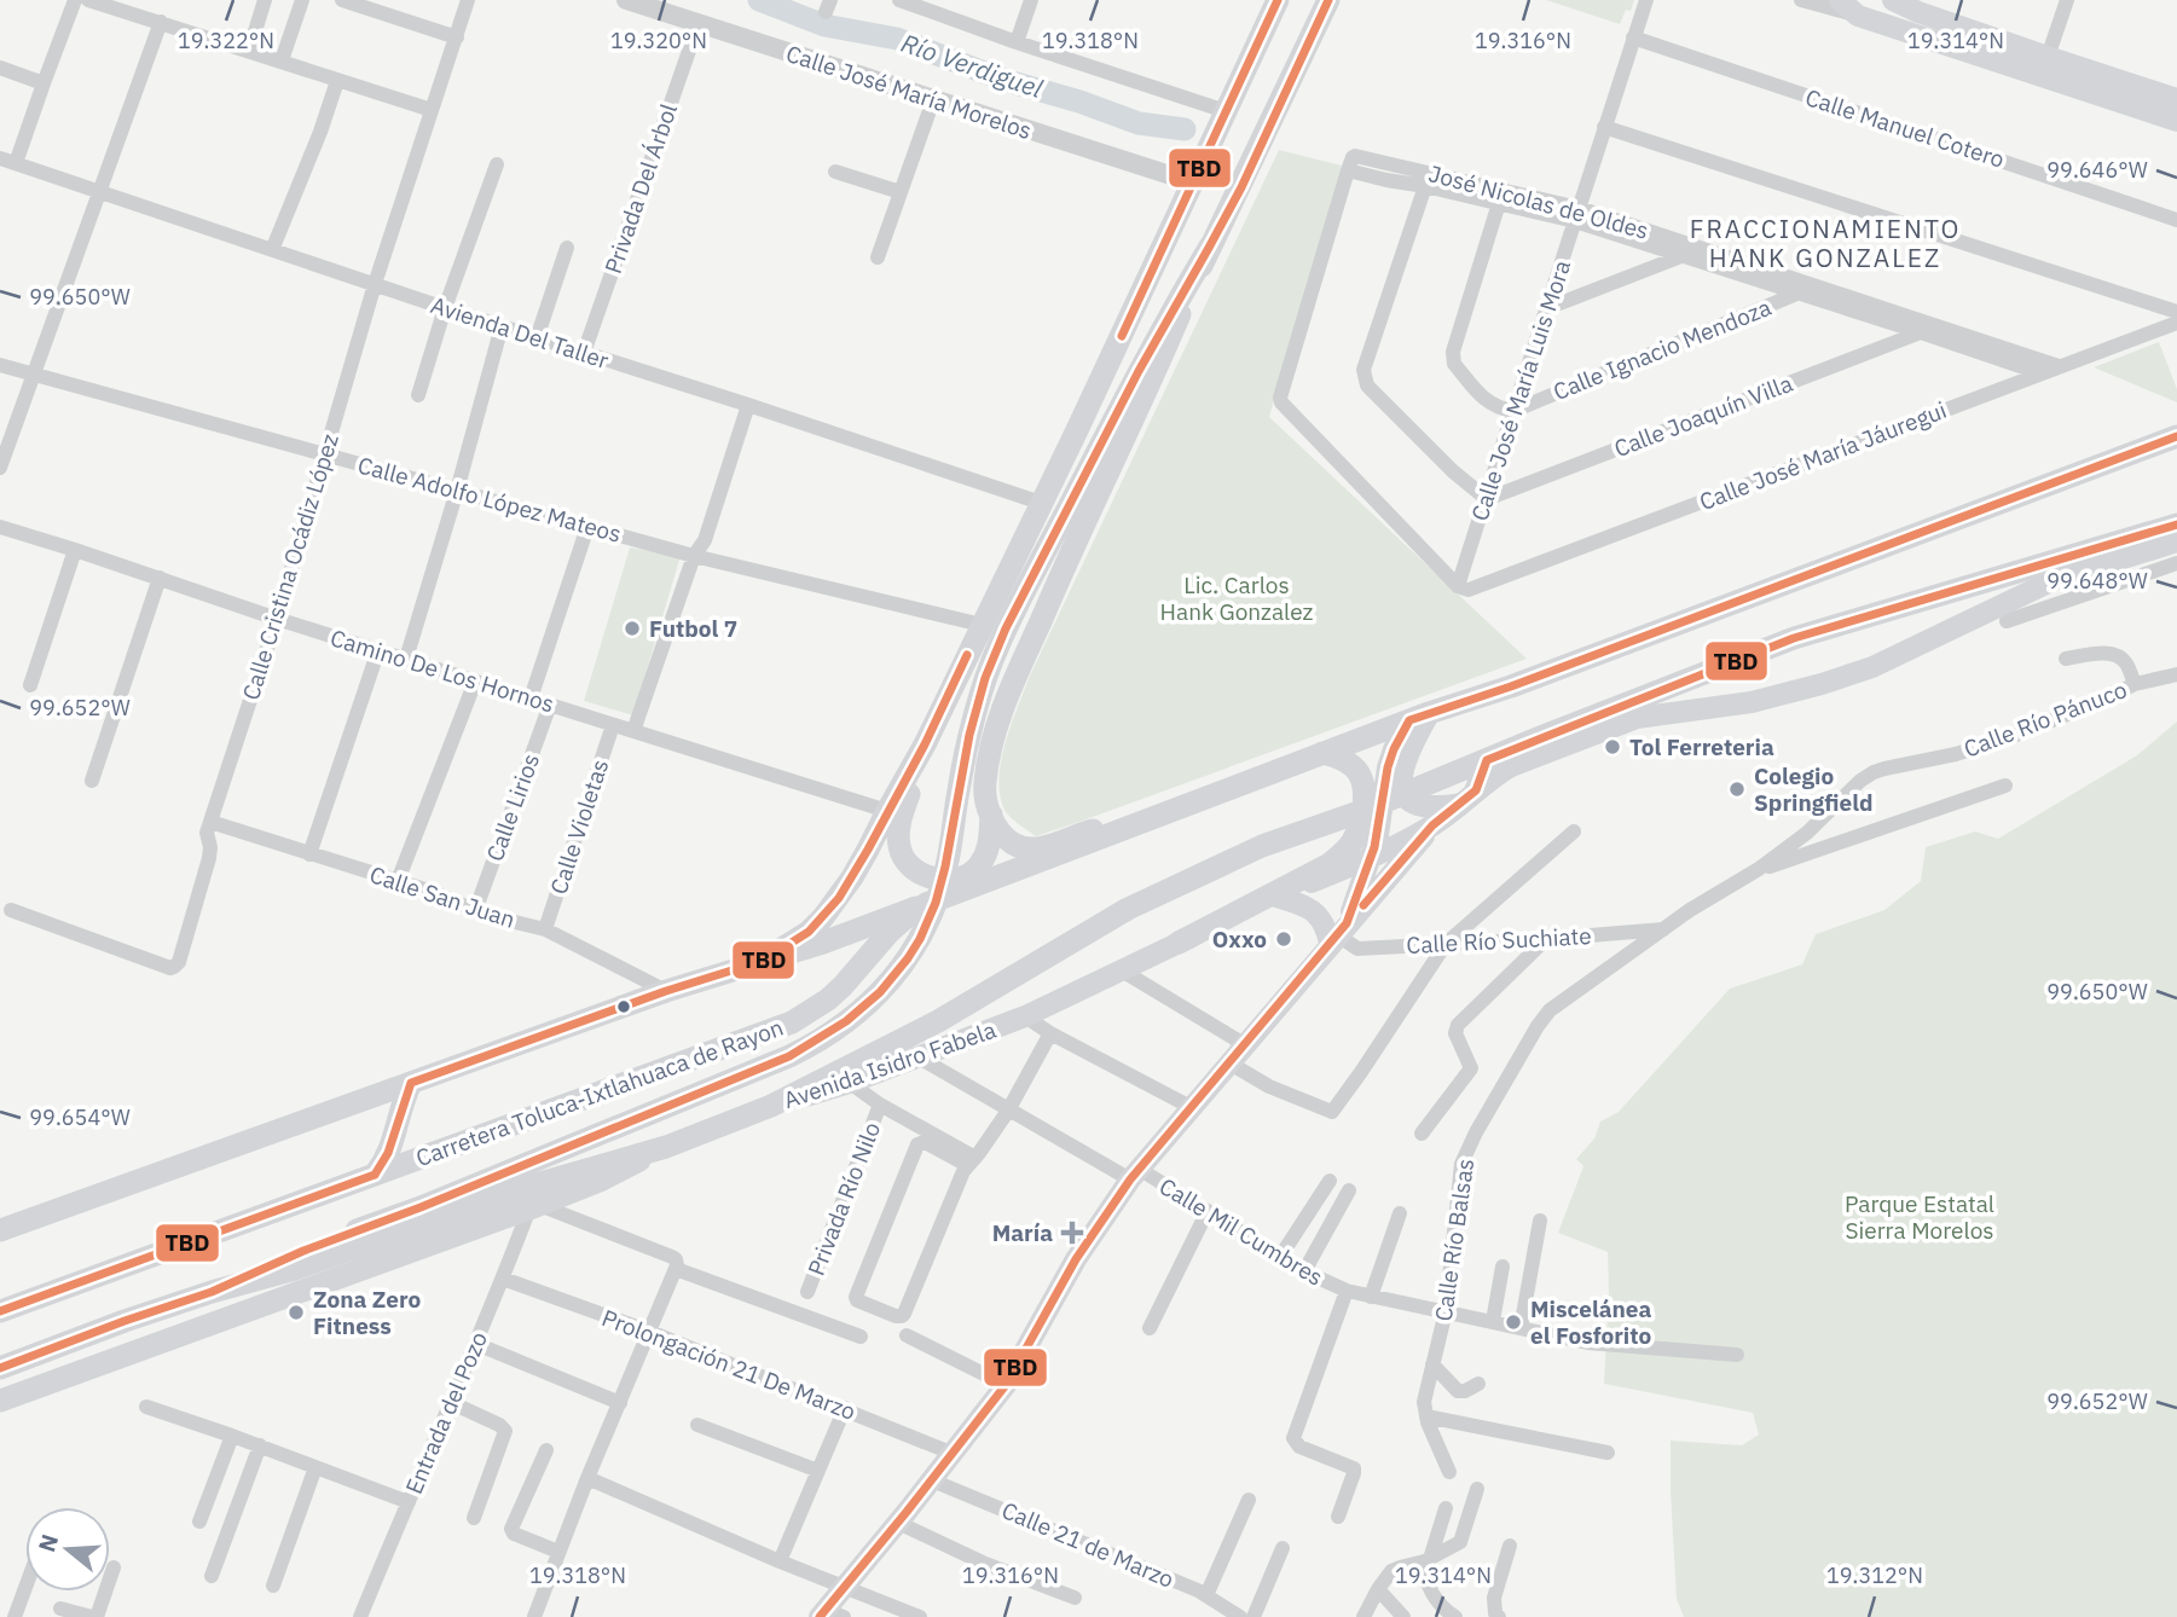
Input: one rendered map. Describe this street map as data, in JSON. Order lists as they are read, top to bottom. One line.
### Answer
{"streets":{"main road":["Avenida Isidro Fabela","Carretera Toluca-Ixtlahuaca de Rayon"],"street":["Calle José María Morelos","Calle Manuel Cotero","Privada Del Árbol","José Nicolas de Oldes","Avienda Del Taller","Calle Ignacio Mendoza","Calle José María Luis Mora","Calle Joaquín Villa","Calle José María Jáuregui","Calle Adolfo López Mateos","Calle Cristina Ocádiz López","Camino De Los Hornos","Calle Río Pánuco","Calle Lirios","Calle Violetas","Calle San Juan","Calle Río Suchiate","Privada Río Nilo","Calle Mil Cumbres","Calle Río Balsas","Prolongación 21 De Marzo","Entrada del Pozo","Calle 21 de Marzo"]},"crossings":[["Calle José María Morelos","Privada Del Árbol"],["Calle Manuel Cotero","Calle José María Luis Mora"],["Privada Del Árbol","Avienda Del Taller"],["José Nicolas de Oldes","Calle Ignacio Mendoza"],["José Nicolas de Oldes","Calle José María Luis Mora"],["José Nicolas de Oldes","Calle Joaquín Villa"],["José Nicolas de Oldes","Calle José María Jáuregui"],["Avienda Del Taller","Calle Cristina Ocádiz López"],["Calle Ignacio Mendoza","Calle José María Luis Mora"],["Calle José María Luis Mora","Calle Joaquín Villa"],["Calle José María Luis Mora","Calle José María Jáuregui"],["Calle Adolfo López Mateos","Calle Cristina Ocádiz López"],["Calle Cristina Ocádiz López","Camino De Los Hornos"],["Calle Cristina Ocádiz López","Calle San Juan"],["Camino De Los Hornos","Calle Lirios"],["Camino De Los Hornos","Calle Violetas"],["Calle Río Pánuco","Calle Río Suchiate"],["Calle Río Pánuco","Calle Río Balsas"],["Calle Lirios","Calle San Juan"],["Calle Violetas","Calle San Juan"],["Calle Río Suchiate","Calle Río Balsas"],["Avenida Isidro Fabela","Calle Mil Cumbres"],["Calle Mil Cumbres","Calle Río Balsas"],["Prolongación 21 De Marzo","Entrada del Pozo"]],"districts":["FRACCIONAMIENTO HANK GONZALEZ"],"water":["Río Verdiguel"],"parks":["Lic. Carlos Hank Gonzalez","Parque Estatal Sierra Morelos"],"places":{"other":["Futbol 7","Tol Ferreteria","Colegio Springfield","Oxxo","Zona Zero Fitness","Miscelánea el Fosforito"],"health":["María"]},"lines":["transit line TBD"],"north":"left","coordinates":["19.322°N","19.320°N","19.318°N","19.316°N","19.314°N","99.646°W","99.650°W","99.648°W","99.652°W","99.654°W","19.312°N"]}
